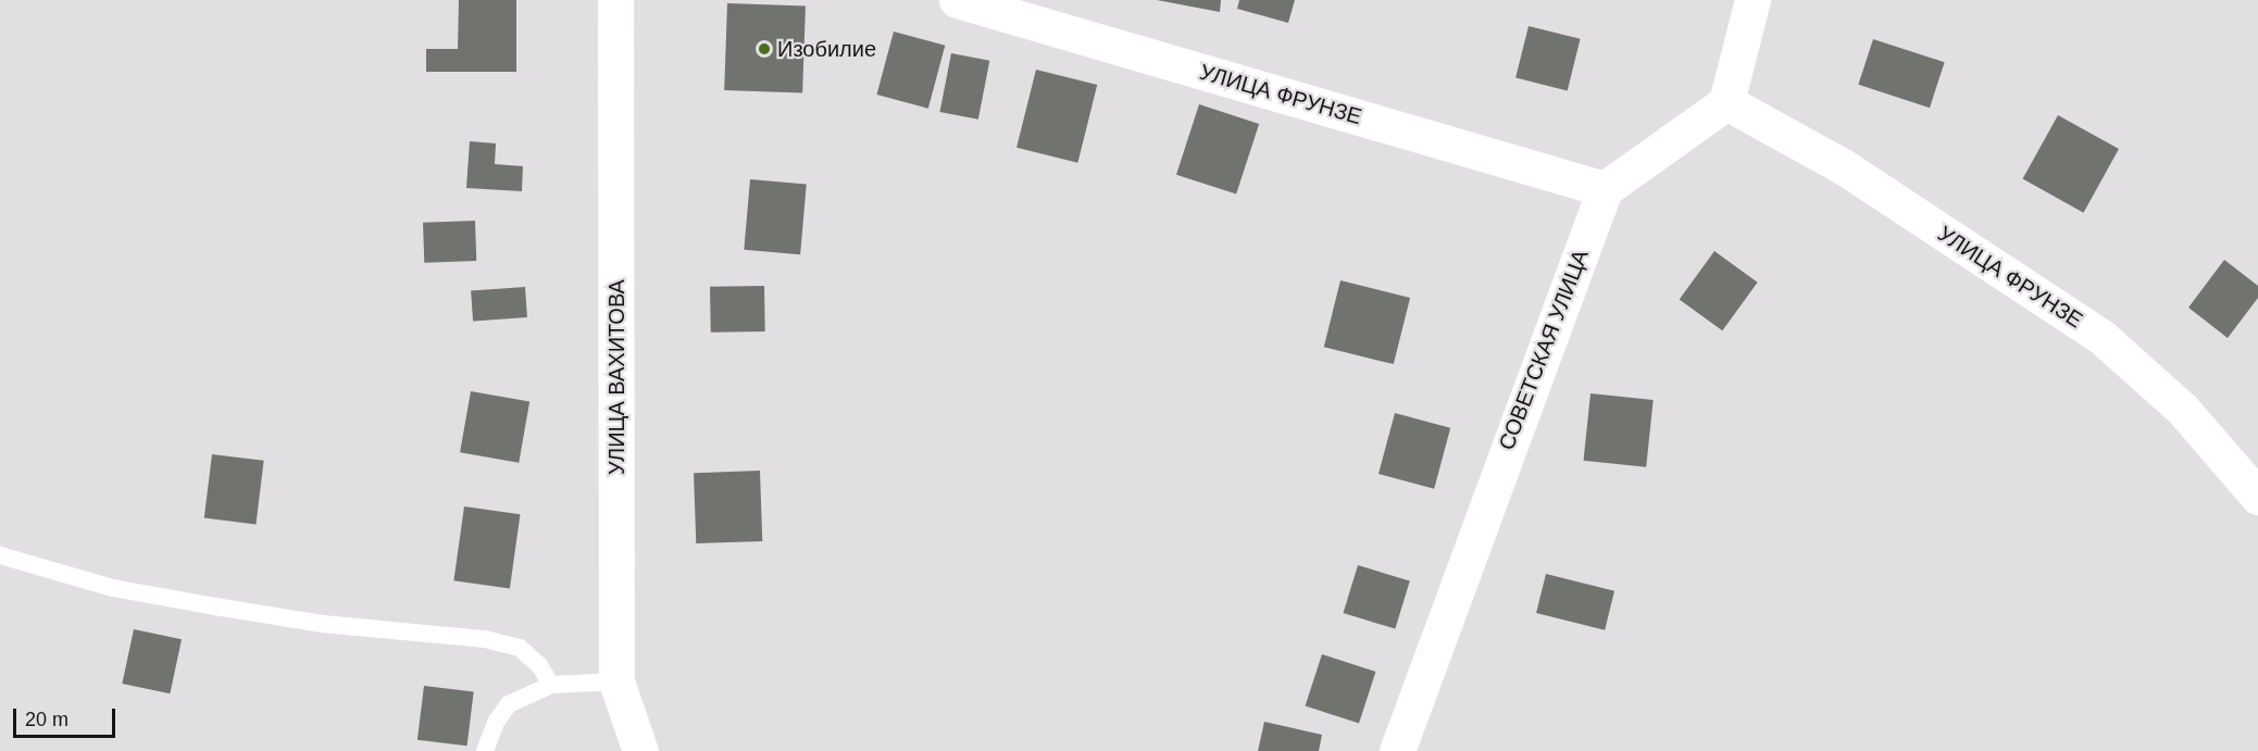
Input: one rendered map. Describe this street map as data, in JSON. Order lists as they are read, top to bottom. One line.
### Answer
{"streets":{"street":["УЛИЦА ФРУНЗЕ","СОВЕТСКАЯ УЛИЦА","УЛИЦА ВАХИТОВА"]},"crossings":[["УЛИЦА ФРУНЗЕ","СОВЕТСКАЯ УЛИЦА"]],"places":["Изобилие"],"scale_bar":"20 m"}
